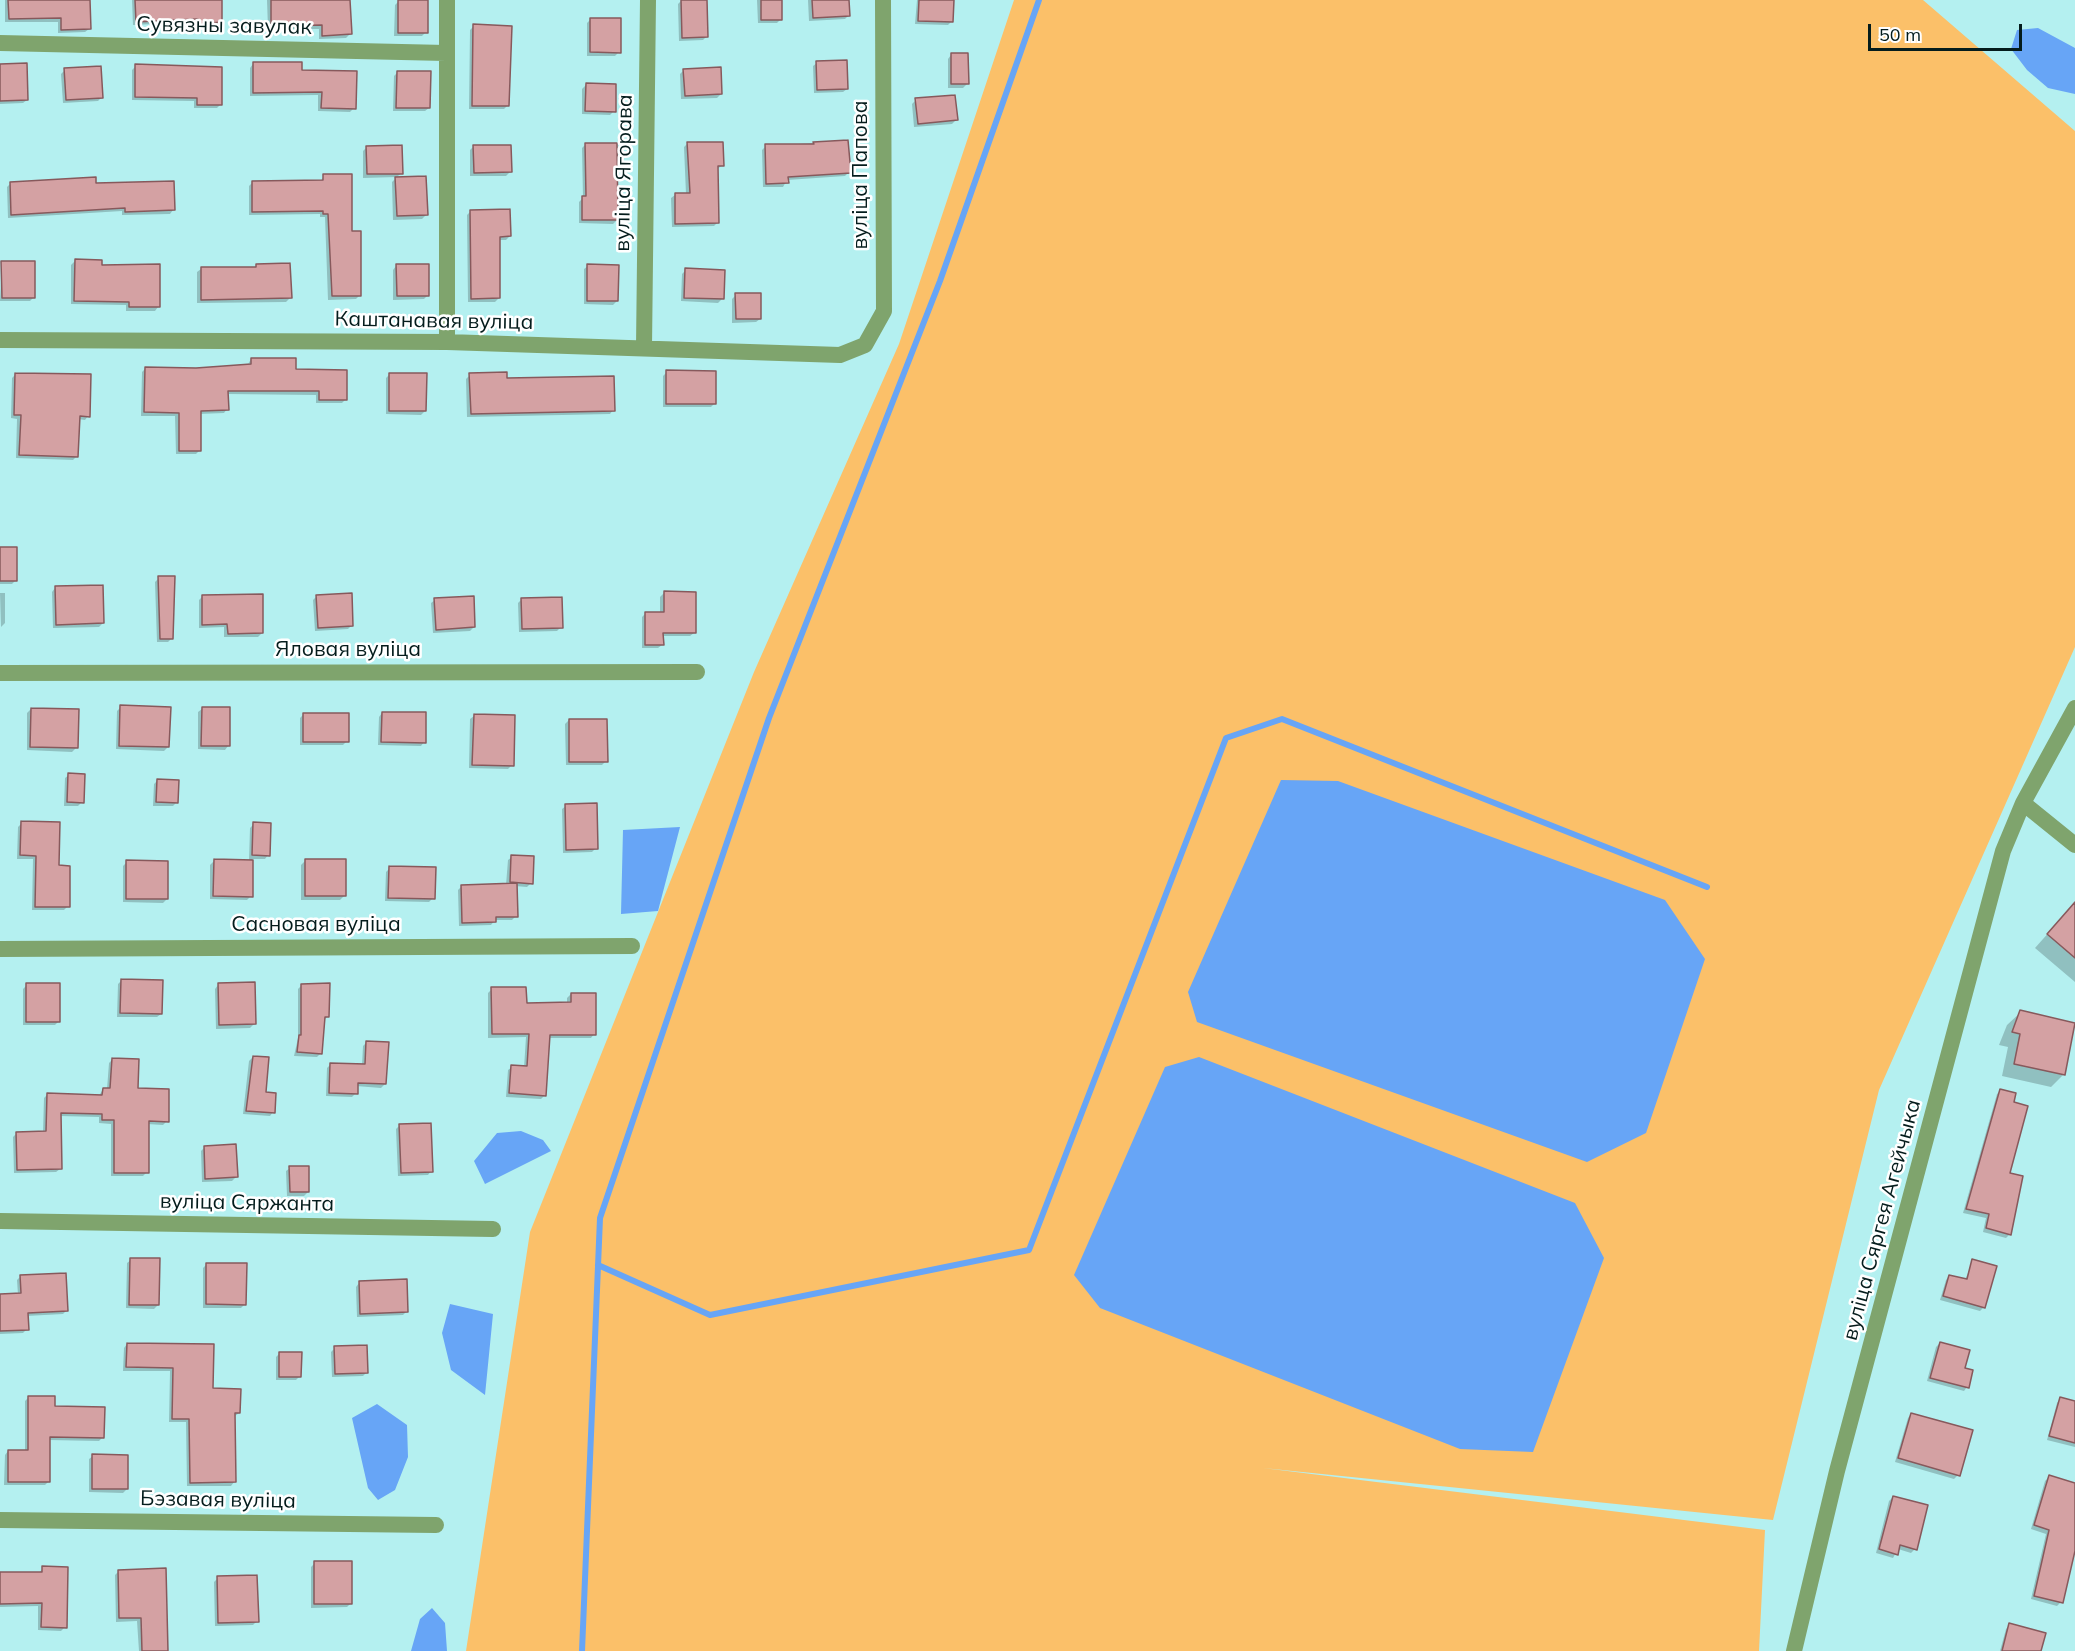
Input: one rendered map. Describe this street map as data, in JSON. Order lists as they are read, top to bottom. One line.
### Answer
{"streets":{"street":["Сувязны завулак","вуліца Ягорава","вуліца Папова","Каштанавая вуліца","Яловая вуліца","Сасновая вуліца","вуліца Сяржанта","вуліца Сяргея Агейчыка","Бэзавая вуліца"]},"crossings":[["вуліца Ягорава","Каштанавая вуліца"],["вуліца Папова","Каштанавая вуліца"]],"scale_bar":"50 m"}
